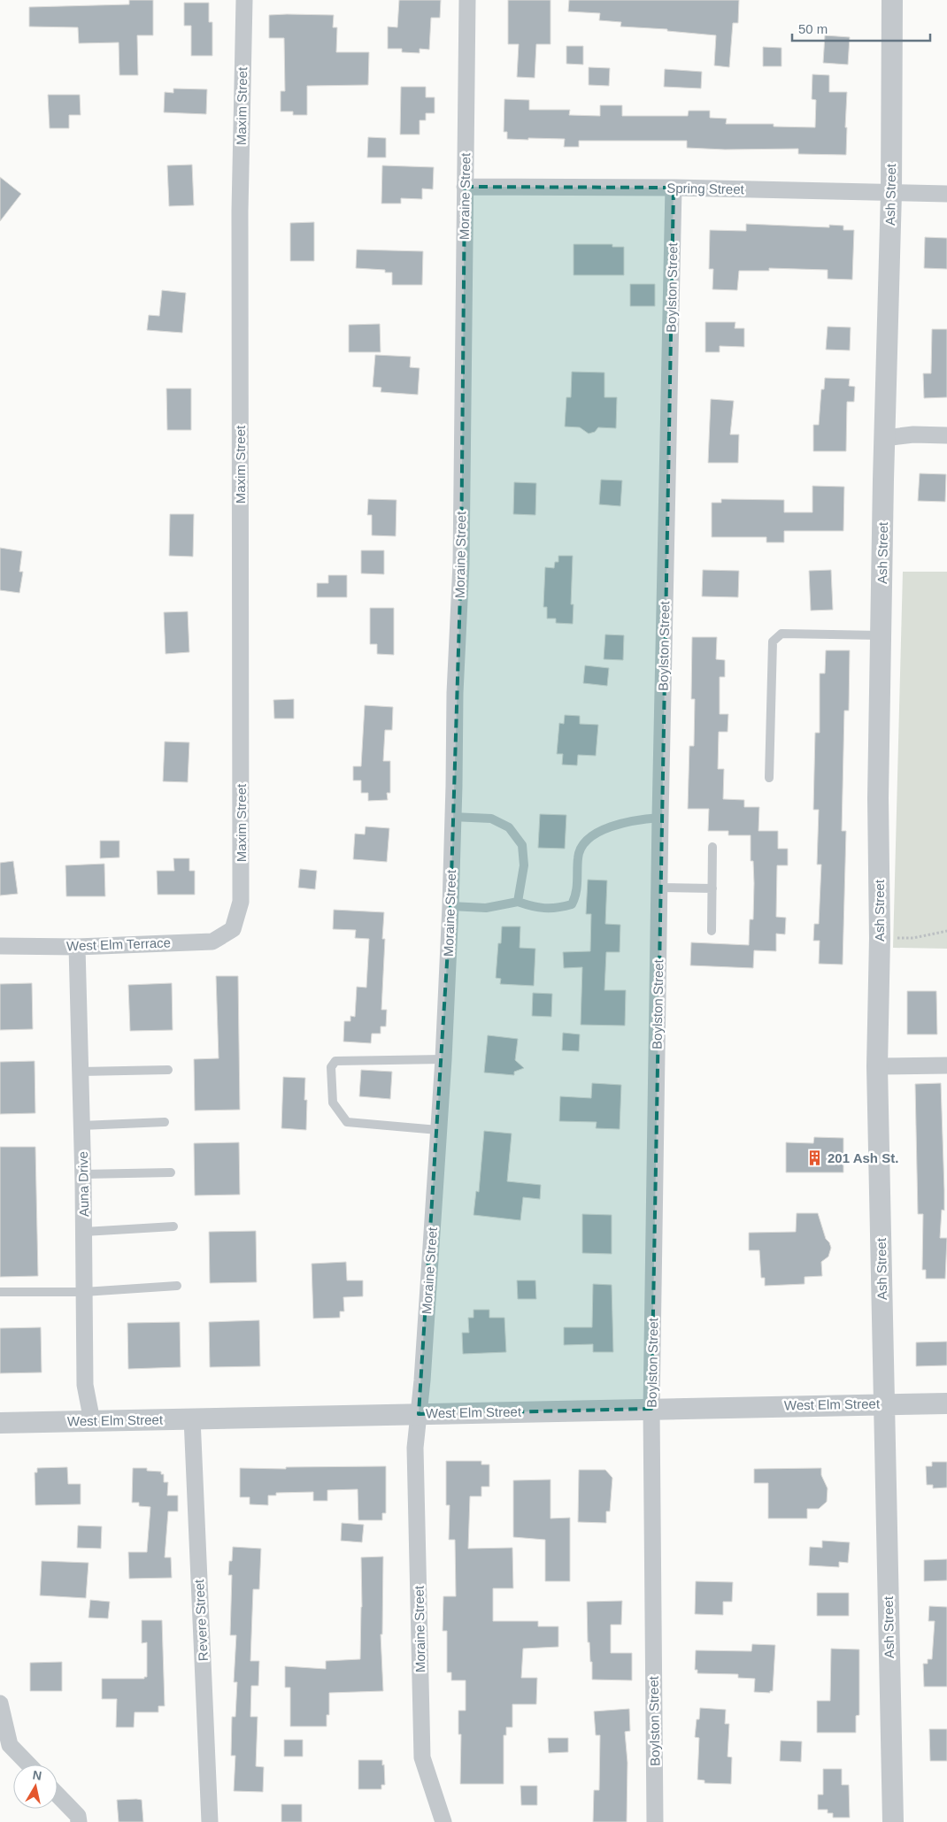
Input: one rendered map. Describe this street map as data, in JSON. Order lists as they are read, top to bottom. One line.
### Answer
{"streets":{"street":["Maxim Street","Spring Street","Ash Street","Moraine Street","Boylston Street","West Elm Terrace","Auna Drive","West Elm Street","Revere Street"]},"crossings":[["Maxim Street","West Elm Terrace"],["Spring Street","Ash Street"],["Spring Street","Moraine Street"],["Spring Street","Boylston Street"],["Ash Street","West Elm Street"],["Moraine Street","West Elm Street"],["Boylston Street","West Elm Street"],["West Elm Terrace","Auna Drive"],["Auna Drive","West Elm Street"],["West Elm Street","Revere Street"]],"places":{"building":["201 Ash St."]},"scale_bar":"50 m","north":"top"}
